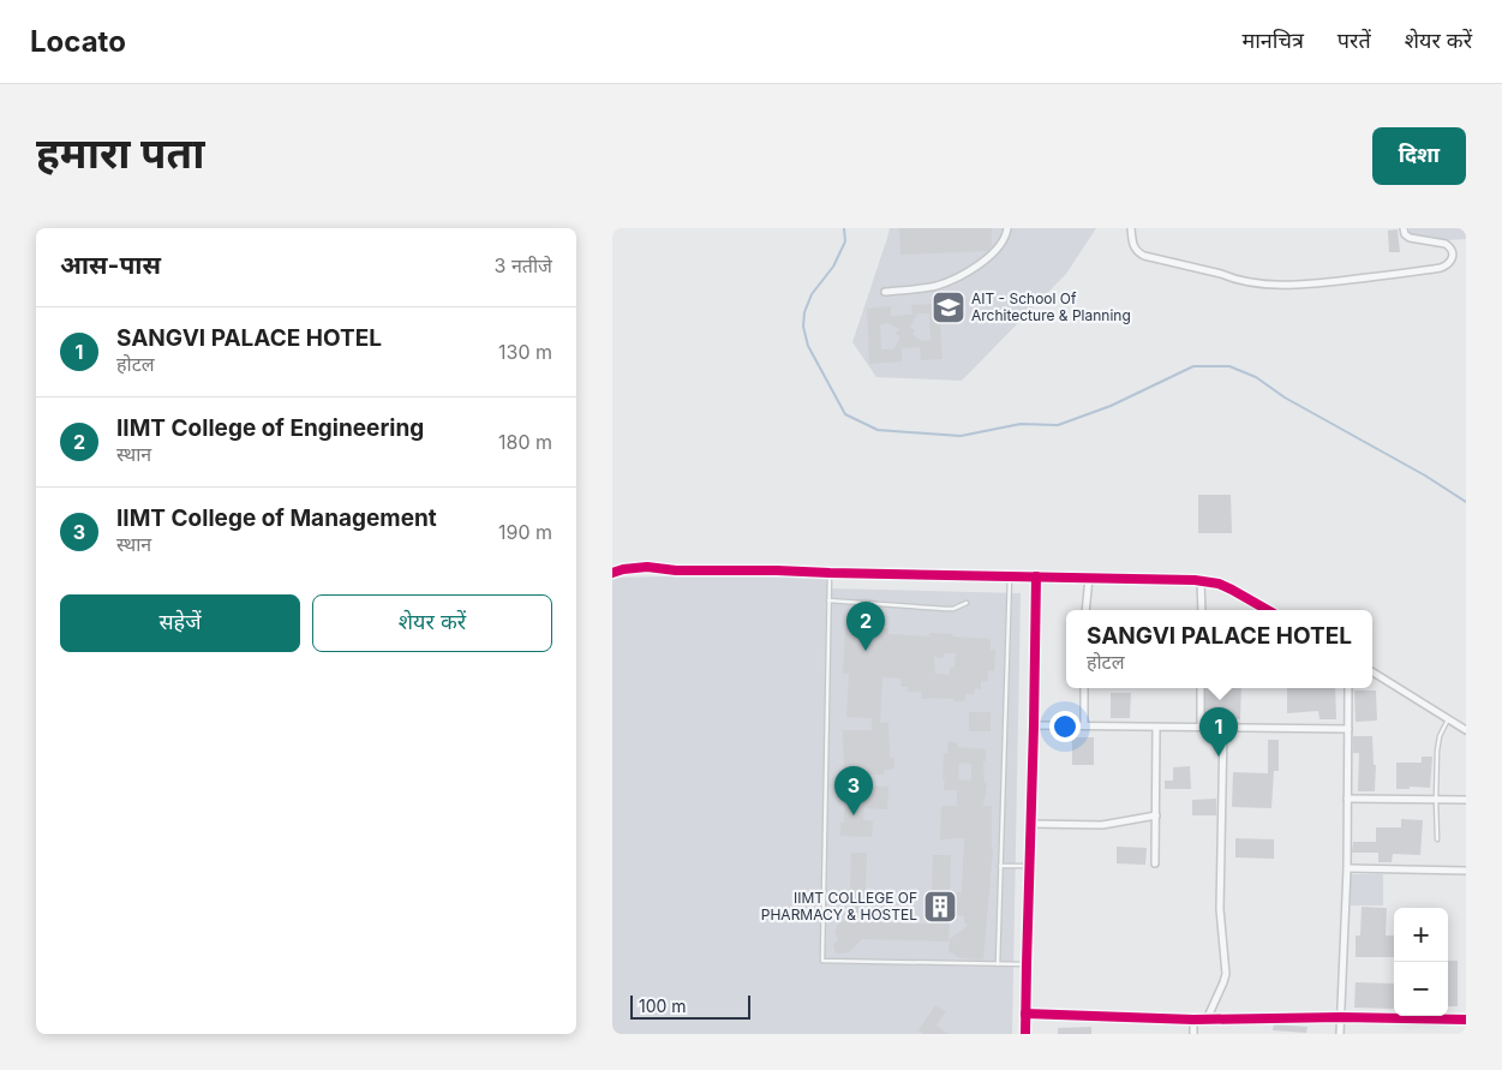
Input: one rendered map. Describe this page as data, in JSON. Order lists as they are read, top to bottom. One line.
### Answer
{"places":{"school or university":["AIT - School Of Architecture & Planning"],"building":["IIMT COLLEGE OF PHARMACY & HOSTEL"]},"scale_bar":"100 m","page":{"header":"Locato","nav":["मानचित्र","परतें","शेयर करें"],"title":"हमारा पता","buttons":["दिशा",["सहेजें","शेयर करें"]],"heading":["आस-पास","3 नतीजे"],"list":[{"mark":"1","name":"SANGVI PALACE HOTEL","note":"होटल","value":"130 m"},{"mark":"2","name":"IIMT College of Engineering","note":"स्थान","value":"180 m"},{"mark":"3","name":"IIMT College of Management","note":"स्थान","value":"190 m"}],"pins":["2","1","3"],"popup":["SANGVI PALACE HOTEL","होटल"],"map_buttons":["+","−"],"scale":"100 m"}}
